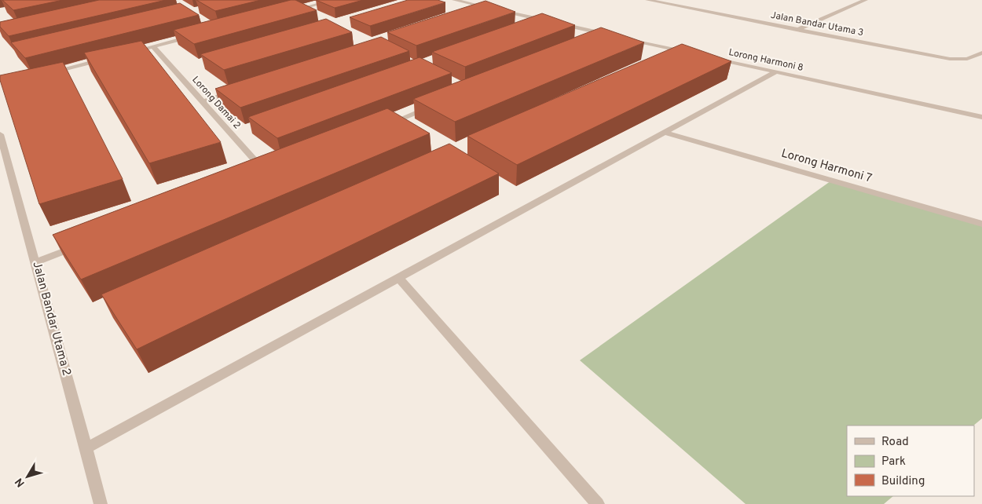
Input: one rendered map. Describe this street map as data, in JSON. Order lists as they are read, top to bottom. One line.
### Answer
{"streets":{"street":["Jalan Bandar Utama 3","Lorong Harmoni 8","Lorong Damai 2","Lorong Harmoni 7","Jalan Bandar Utama 2"]},"legend":["Road","Park","Building"],"north":"bottom left"}
